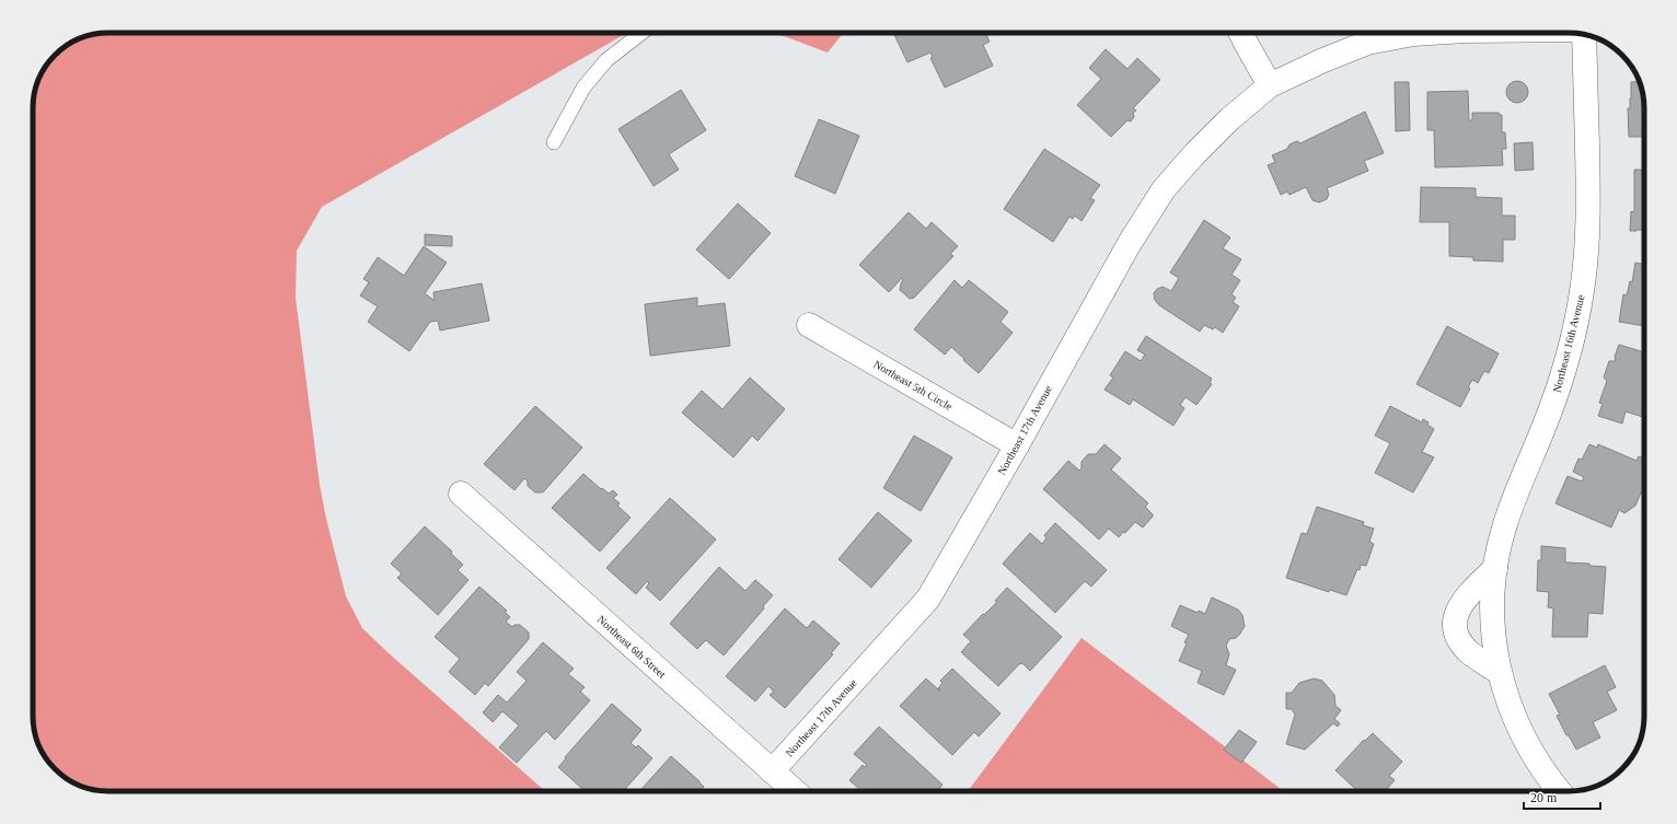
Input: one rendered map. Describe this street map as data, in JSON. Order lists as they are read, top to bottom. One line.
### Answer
{"streets":{"street":["Northeast 16th Avenue","Northeast 5th Circle","Northeast 17th Avenue","Northeast 6th Street"]},"crossings":[["Northeast 5th Circle","Northeast 17th Avenue"],["Northeast 17th Avenue","Northeast 6th Street"]],"scale_bar":"20 m"}
